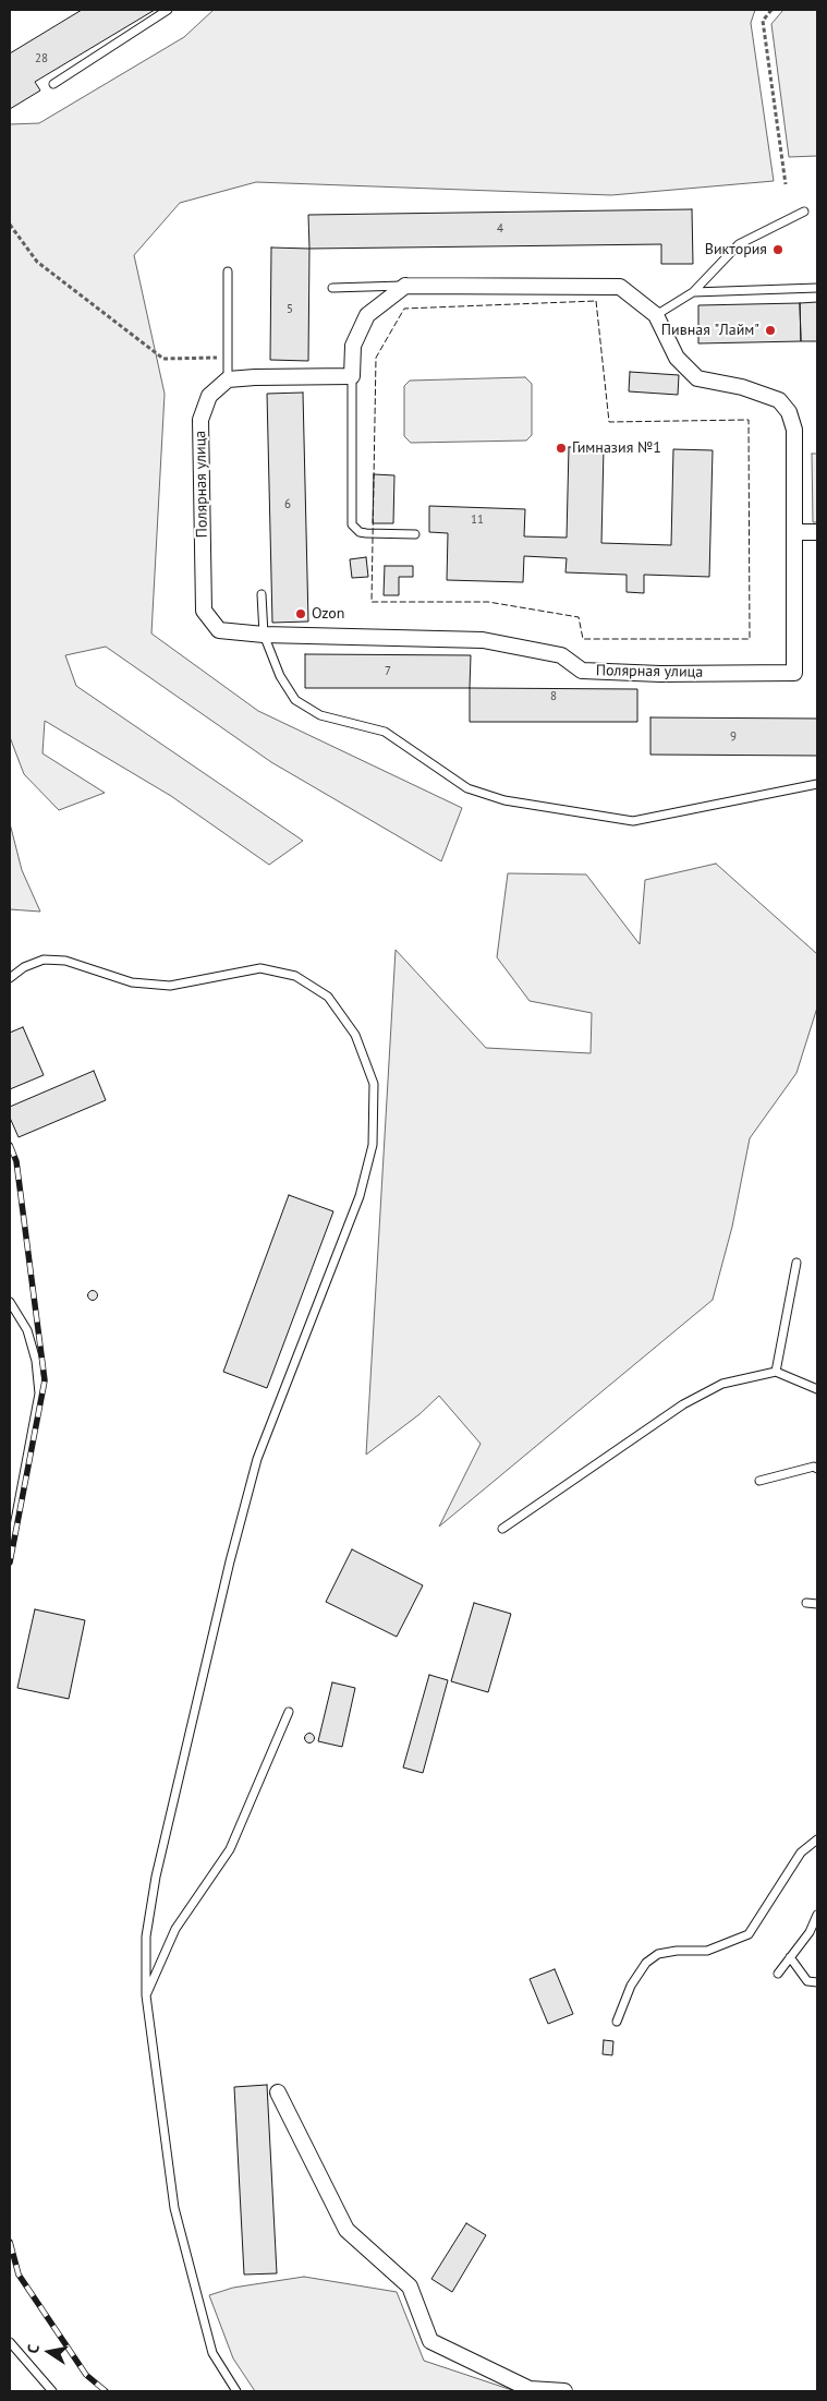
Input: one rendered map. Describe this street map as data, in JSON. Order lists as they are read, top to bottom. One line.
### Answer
{"streets":{"street":["Полярная улица"]},"places":["Виктория","Пивная \"Лайм\"","Гимназия №1","Ozon"],"house_numbers":["28","4","5","6","11","7","8","9"],"north":"left"}
